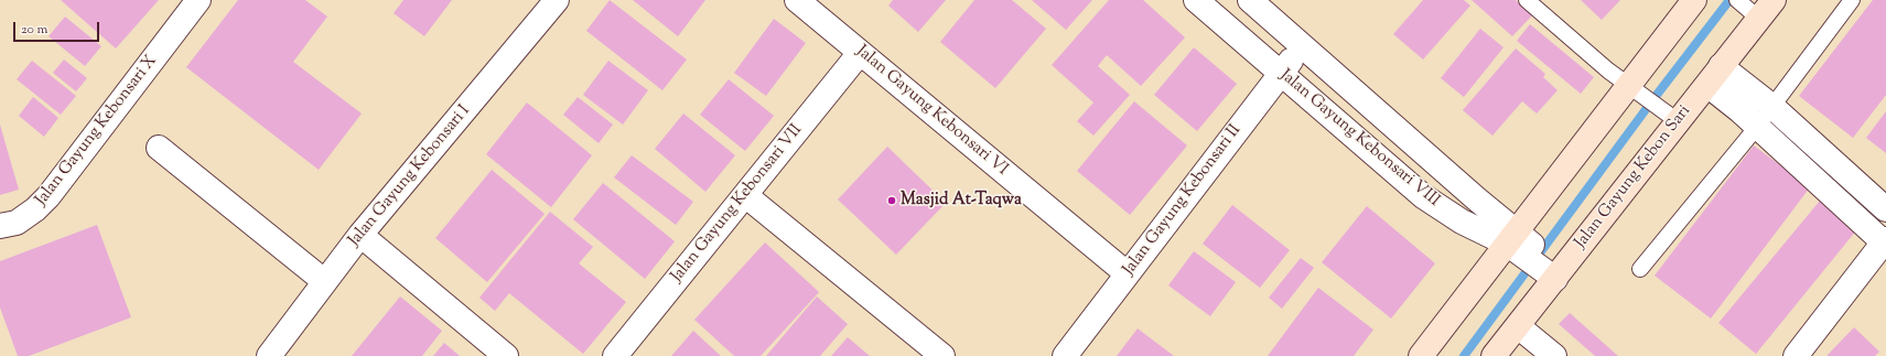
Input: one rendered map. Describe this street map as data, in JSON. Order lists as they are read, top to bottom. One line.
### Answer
{"streets":{"main road":["Jalan Gayung Kebon Sari"],"street":["Jalan Gayung Kebonsari VI","Jalan Gayung Kebonsari X","Jalan Gayung Kebonsari VIII","Jalan Gayung Kebonsari I","Jalan Gayung Kebonsari II","Jalan Gayung Kebonsari VII"]},"crossings":[["Jalan Gayung Kebonsari VI","Jalan Gayung Kebonsari II"],["Jalan Gayung Kebonsari VI","Jalan Gayung Kebonsari VII"],["Jalan Gayung Kebonsari VIII","Jalan Gayung Kebon Sari"],["Jalan Gayung Kebonsari VIII","Jalan Gayung Kebonsari II"]],"places":["Masjid At-Taqwa"],"scale_bar":"20 m"}
